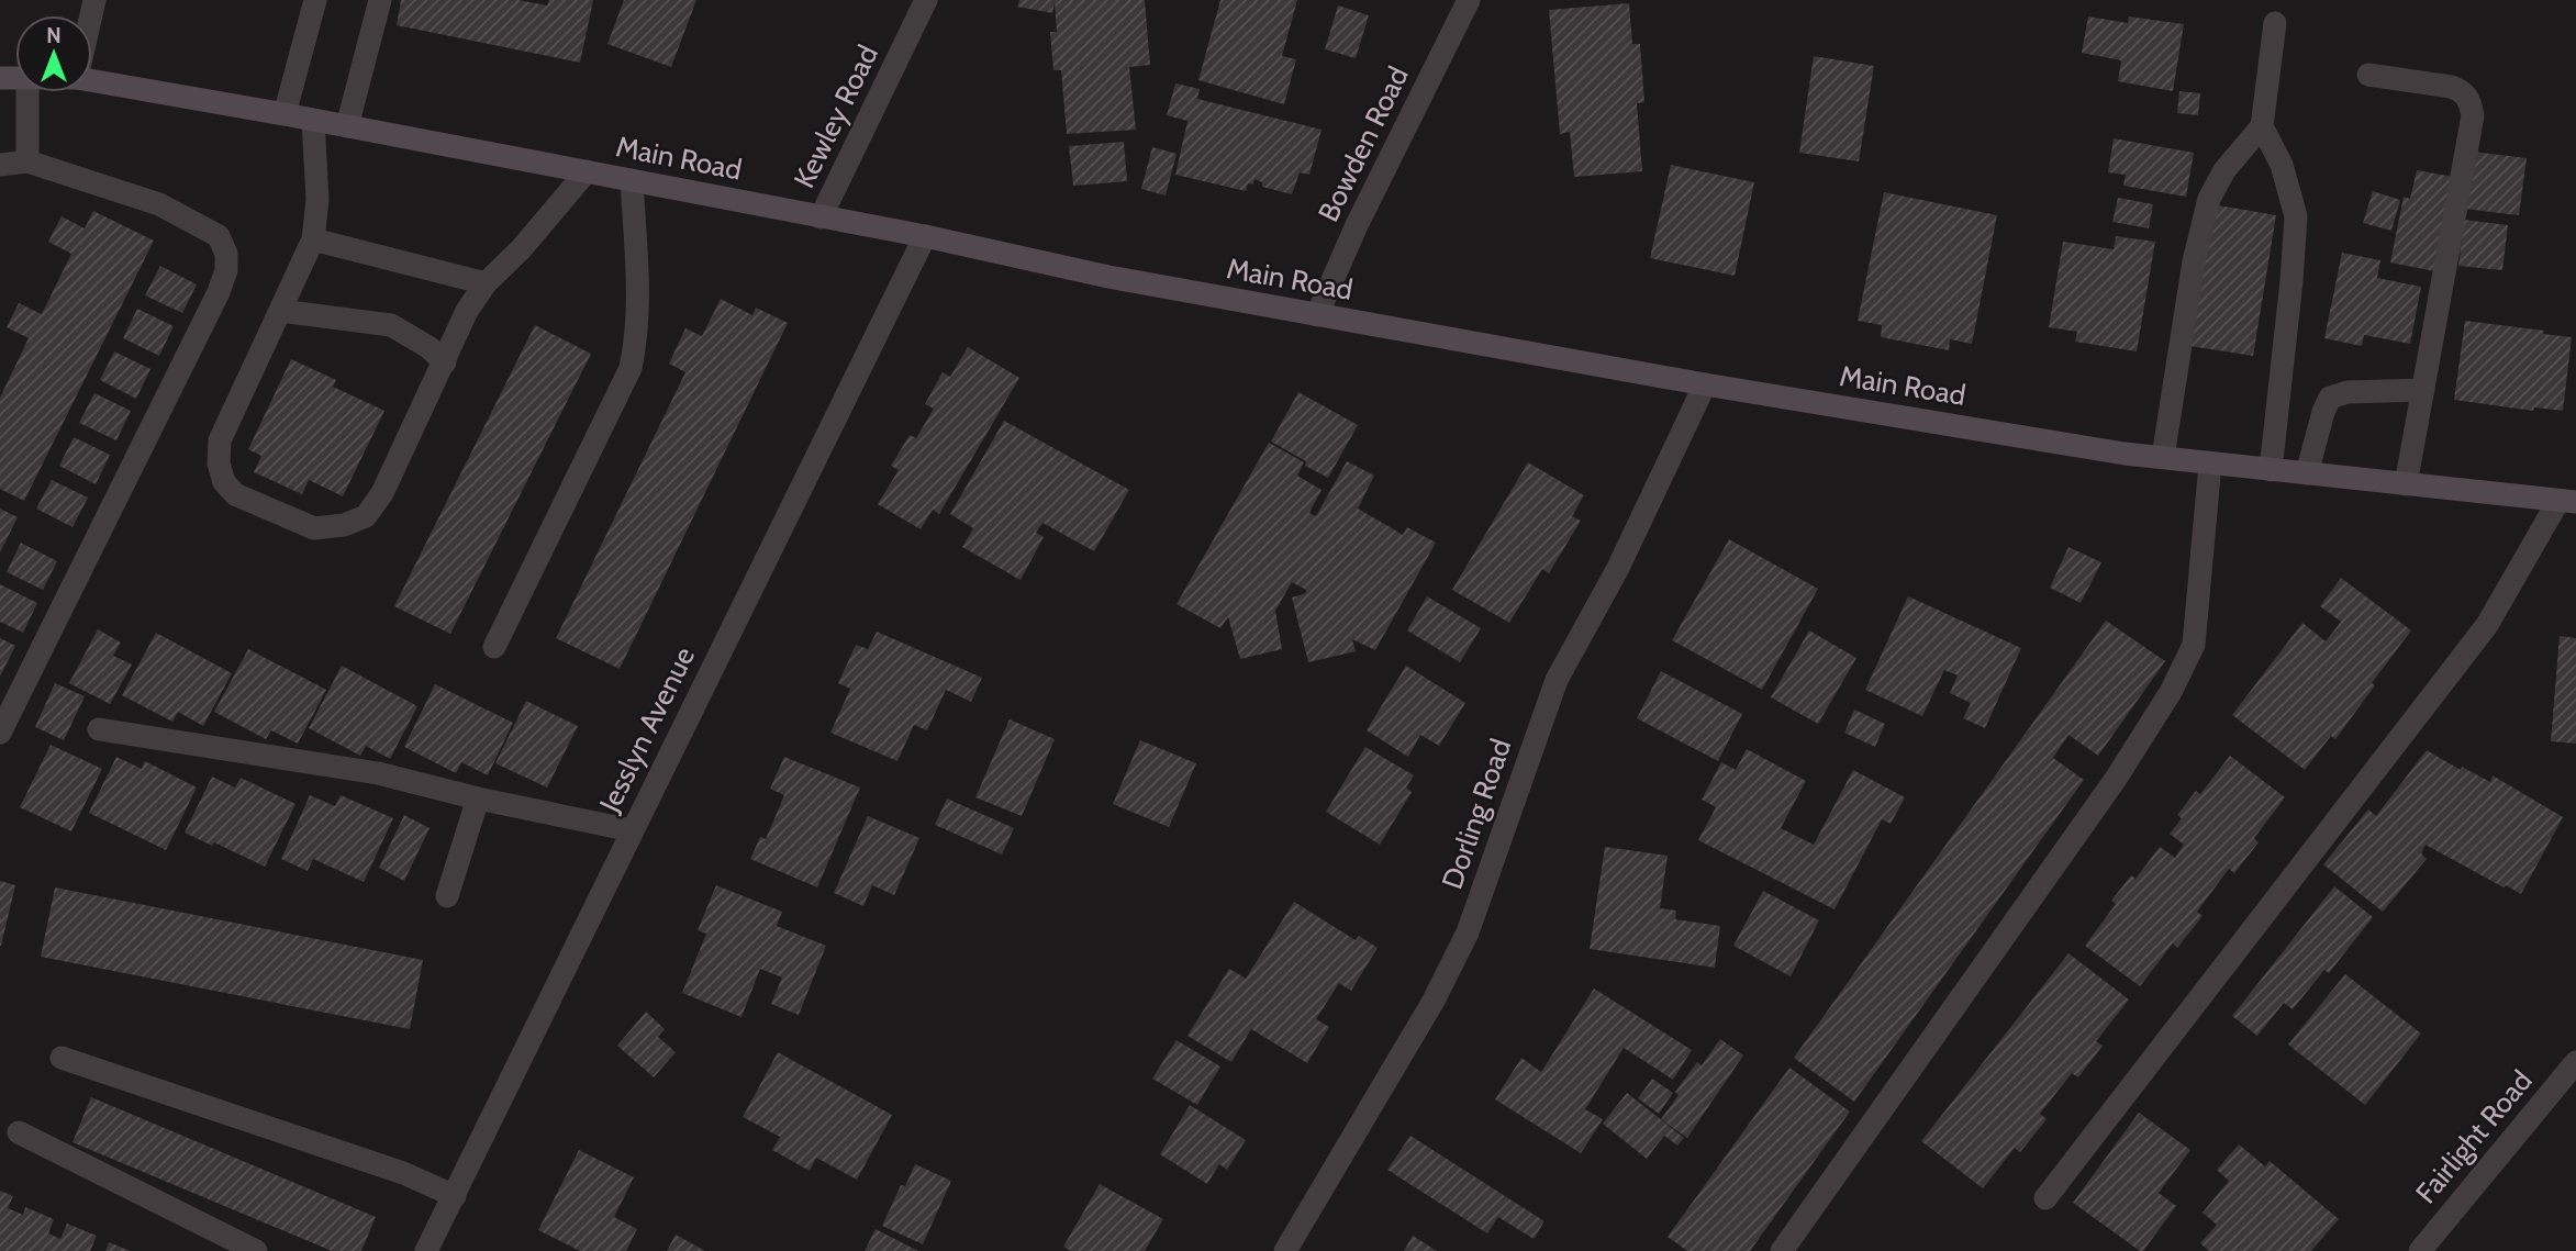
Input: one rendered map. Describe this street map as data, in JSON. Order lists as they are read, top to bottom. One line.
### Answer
{"streets":{"main road":["Main Road"],"street":["Kewley Road","Bowden Road","Jesslyn Avenue","Dorling Road","Fairlight Road"]},"crossings":[["Kewley Road","Main Road"],["Bowden Road","Main Road"],["Main Road","Jesslyn Avenue"],["Main Road","Dorling Road"]],"north":"top"}
